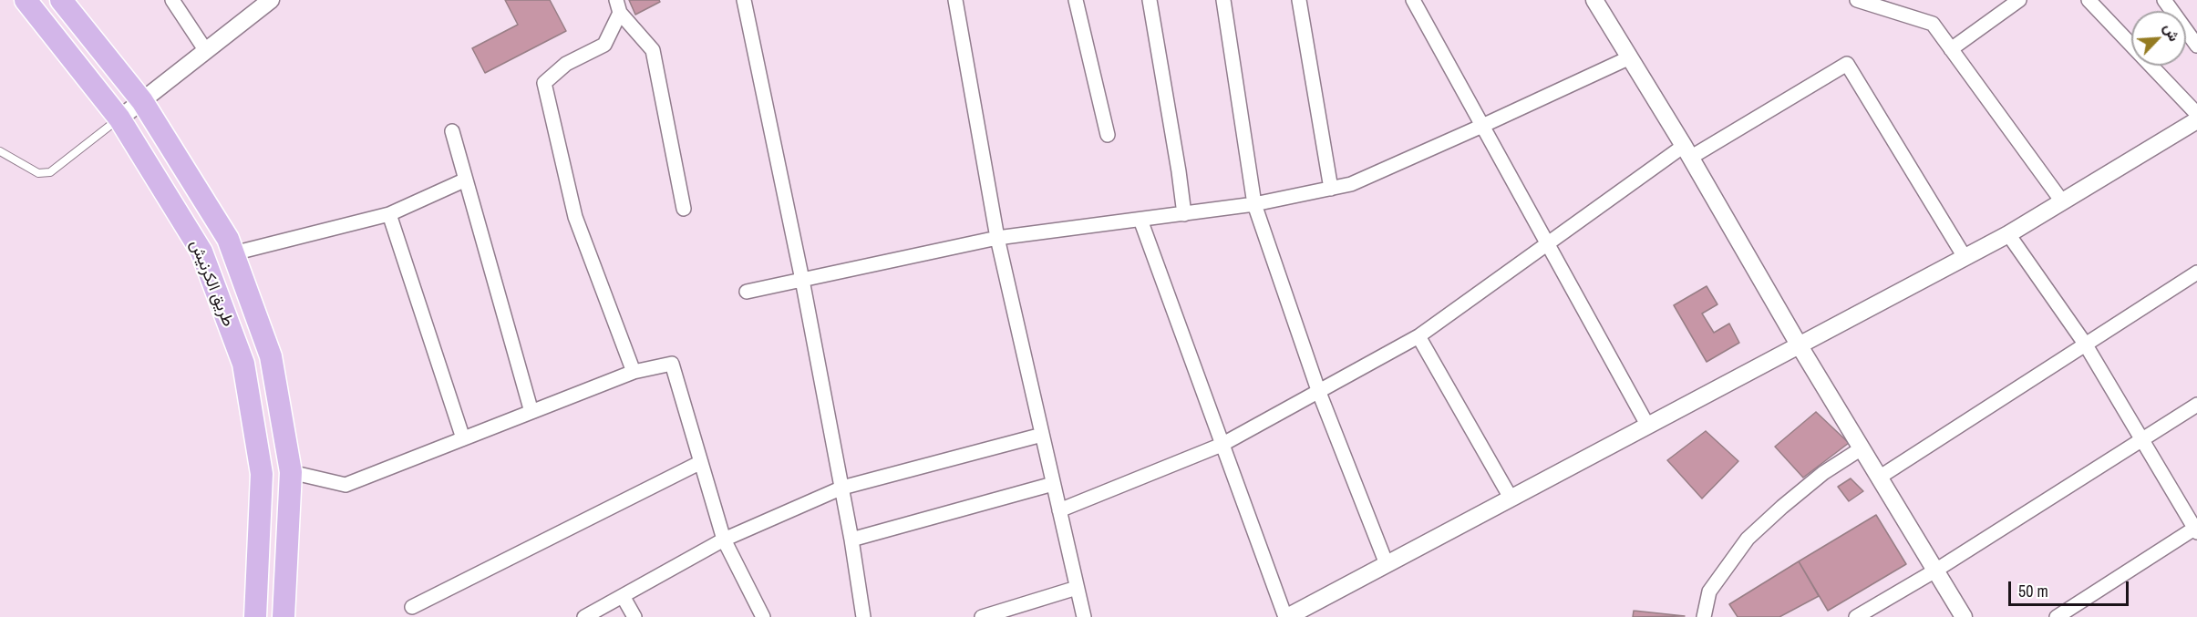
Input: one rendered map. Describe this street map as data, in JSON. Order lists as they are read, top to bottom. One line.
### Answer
{"streets":{"main road":["طريق الكرنيش"]},"scale_bar":"50 m","north":"top right"}
